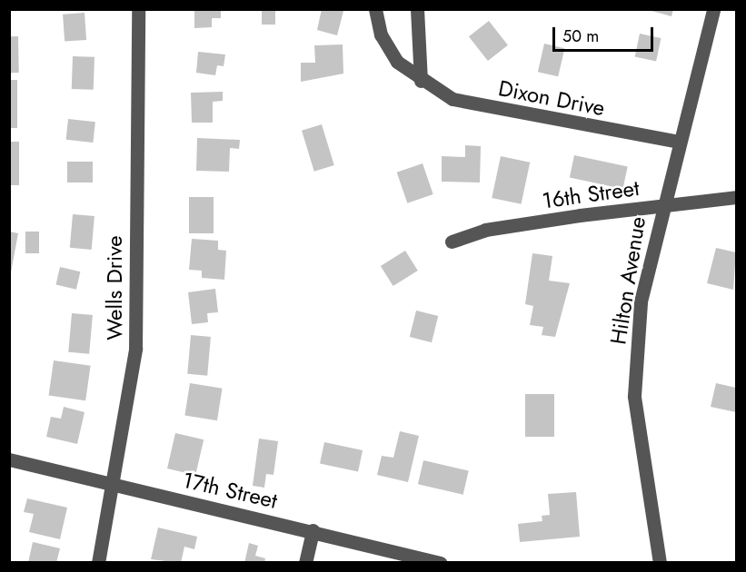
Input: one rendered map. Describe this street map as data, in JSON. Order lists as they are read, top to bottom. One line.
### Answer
{"streets":{"street":["Dixon Drive","16th Street","Hilton Avenue","Wells Drive","17th Street"]},"crossings":[["Dixon Drive","Hilton Avenue"],["16th Street","Hilton Avenue"],["Wells Drive","17th Street"]],"scale_bar":"50 m"}
